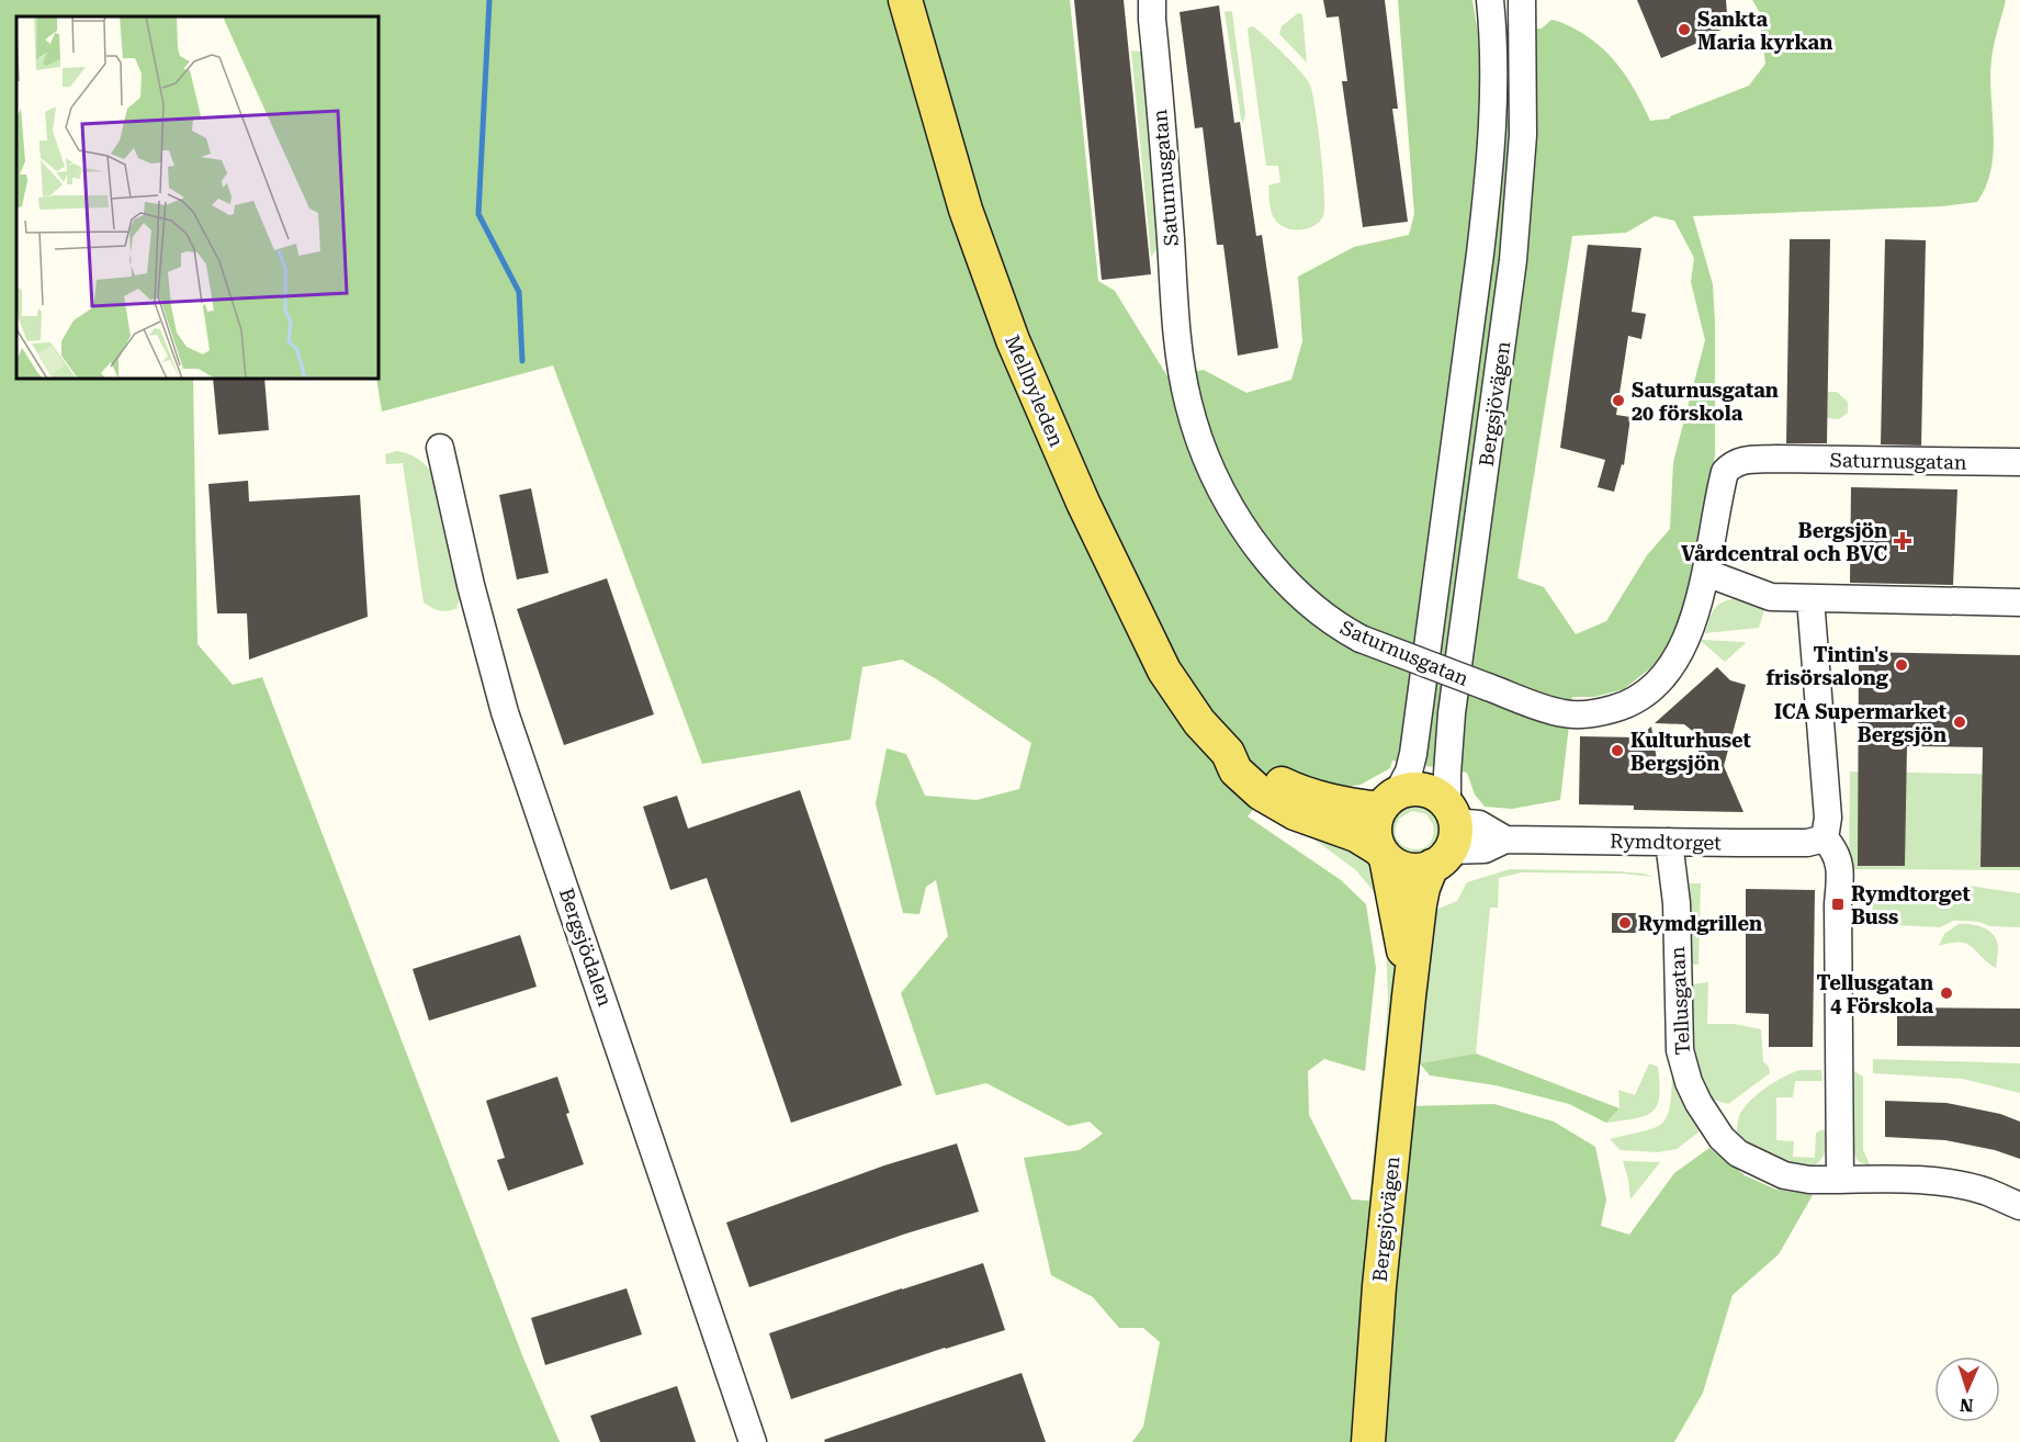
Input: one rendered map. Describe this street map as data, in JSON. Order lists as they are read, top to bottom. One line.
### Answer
{"streets":{"main road":["Mellbyleden","Bergsjövägen"],"street":["Saturnusgatan","Rymdtorget","Bergsjödalen","Tellusgatan"]},"crossings":[["Mellbyleden","Bergsjövägen"],["Mellbyleden","Rymdtorget"],["Bergsjövägen","Rymdtorget"],["Rymdtorget","Tellusgatan"]],"places":{"other":["Sankta Maria kyrkan","Saturnusgatan 20 förskola","Tintin's frisörsalong","ICA Supermarket Bergsjön","Kulturhuset Bergsjön","Rymdgrillen","Tellusgatan 4 Förskola"],"health":["Bergsjön Vårdcentral och BVC"],"transit":["Rymdtorget Buss"]},"north":"bottom"}
